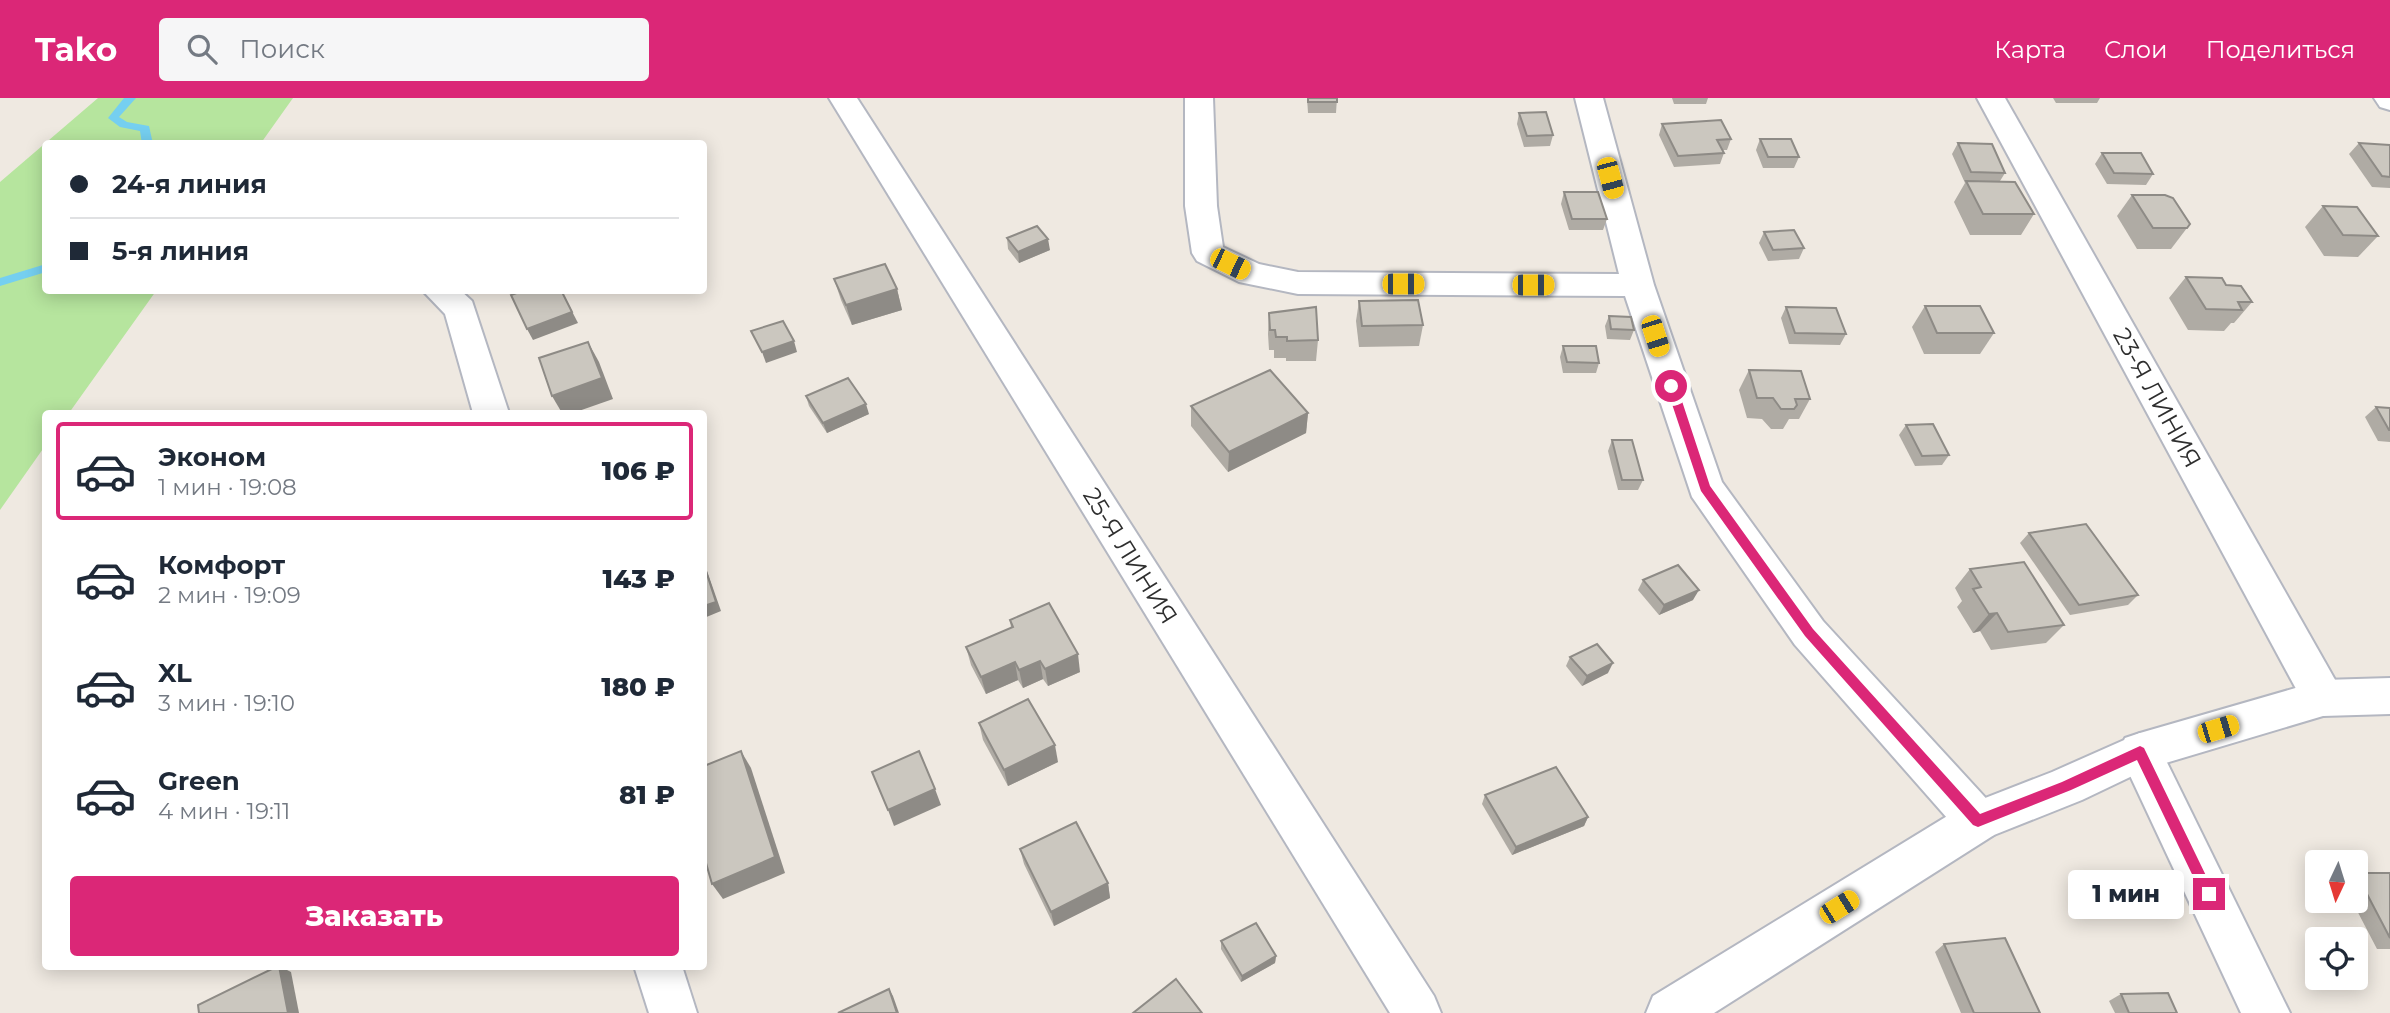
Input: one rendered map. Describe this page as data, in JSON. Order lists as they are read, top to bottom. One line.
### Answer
{"streets":{"street":["23-Я ЛИНИЯ","25-Я ЛИНИЯ"]},"north":"bottom","page":{"header":"Tako","search":"Поиск","nav":["Карта","Слои","Поделиться"],"banner":["24-я линия","5-я линия"],"list":[{"name":"Эконом","note":"1 мин · 19:08","value":"106 ₽"},{"name":"Комфорт","note":"2 мин · 19:09","value":"143 ₽"},{"name":"XL","note":"3 мин · 19:10","value":"180 ₽"},{"name":"Green","note":"4 мин · 19:11","value":"81 ₽"}],"buttons":"Заказать","bubble":"1 мин"}}
